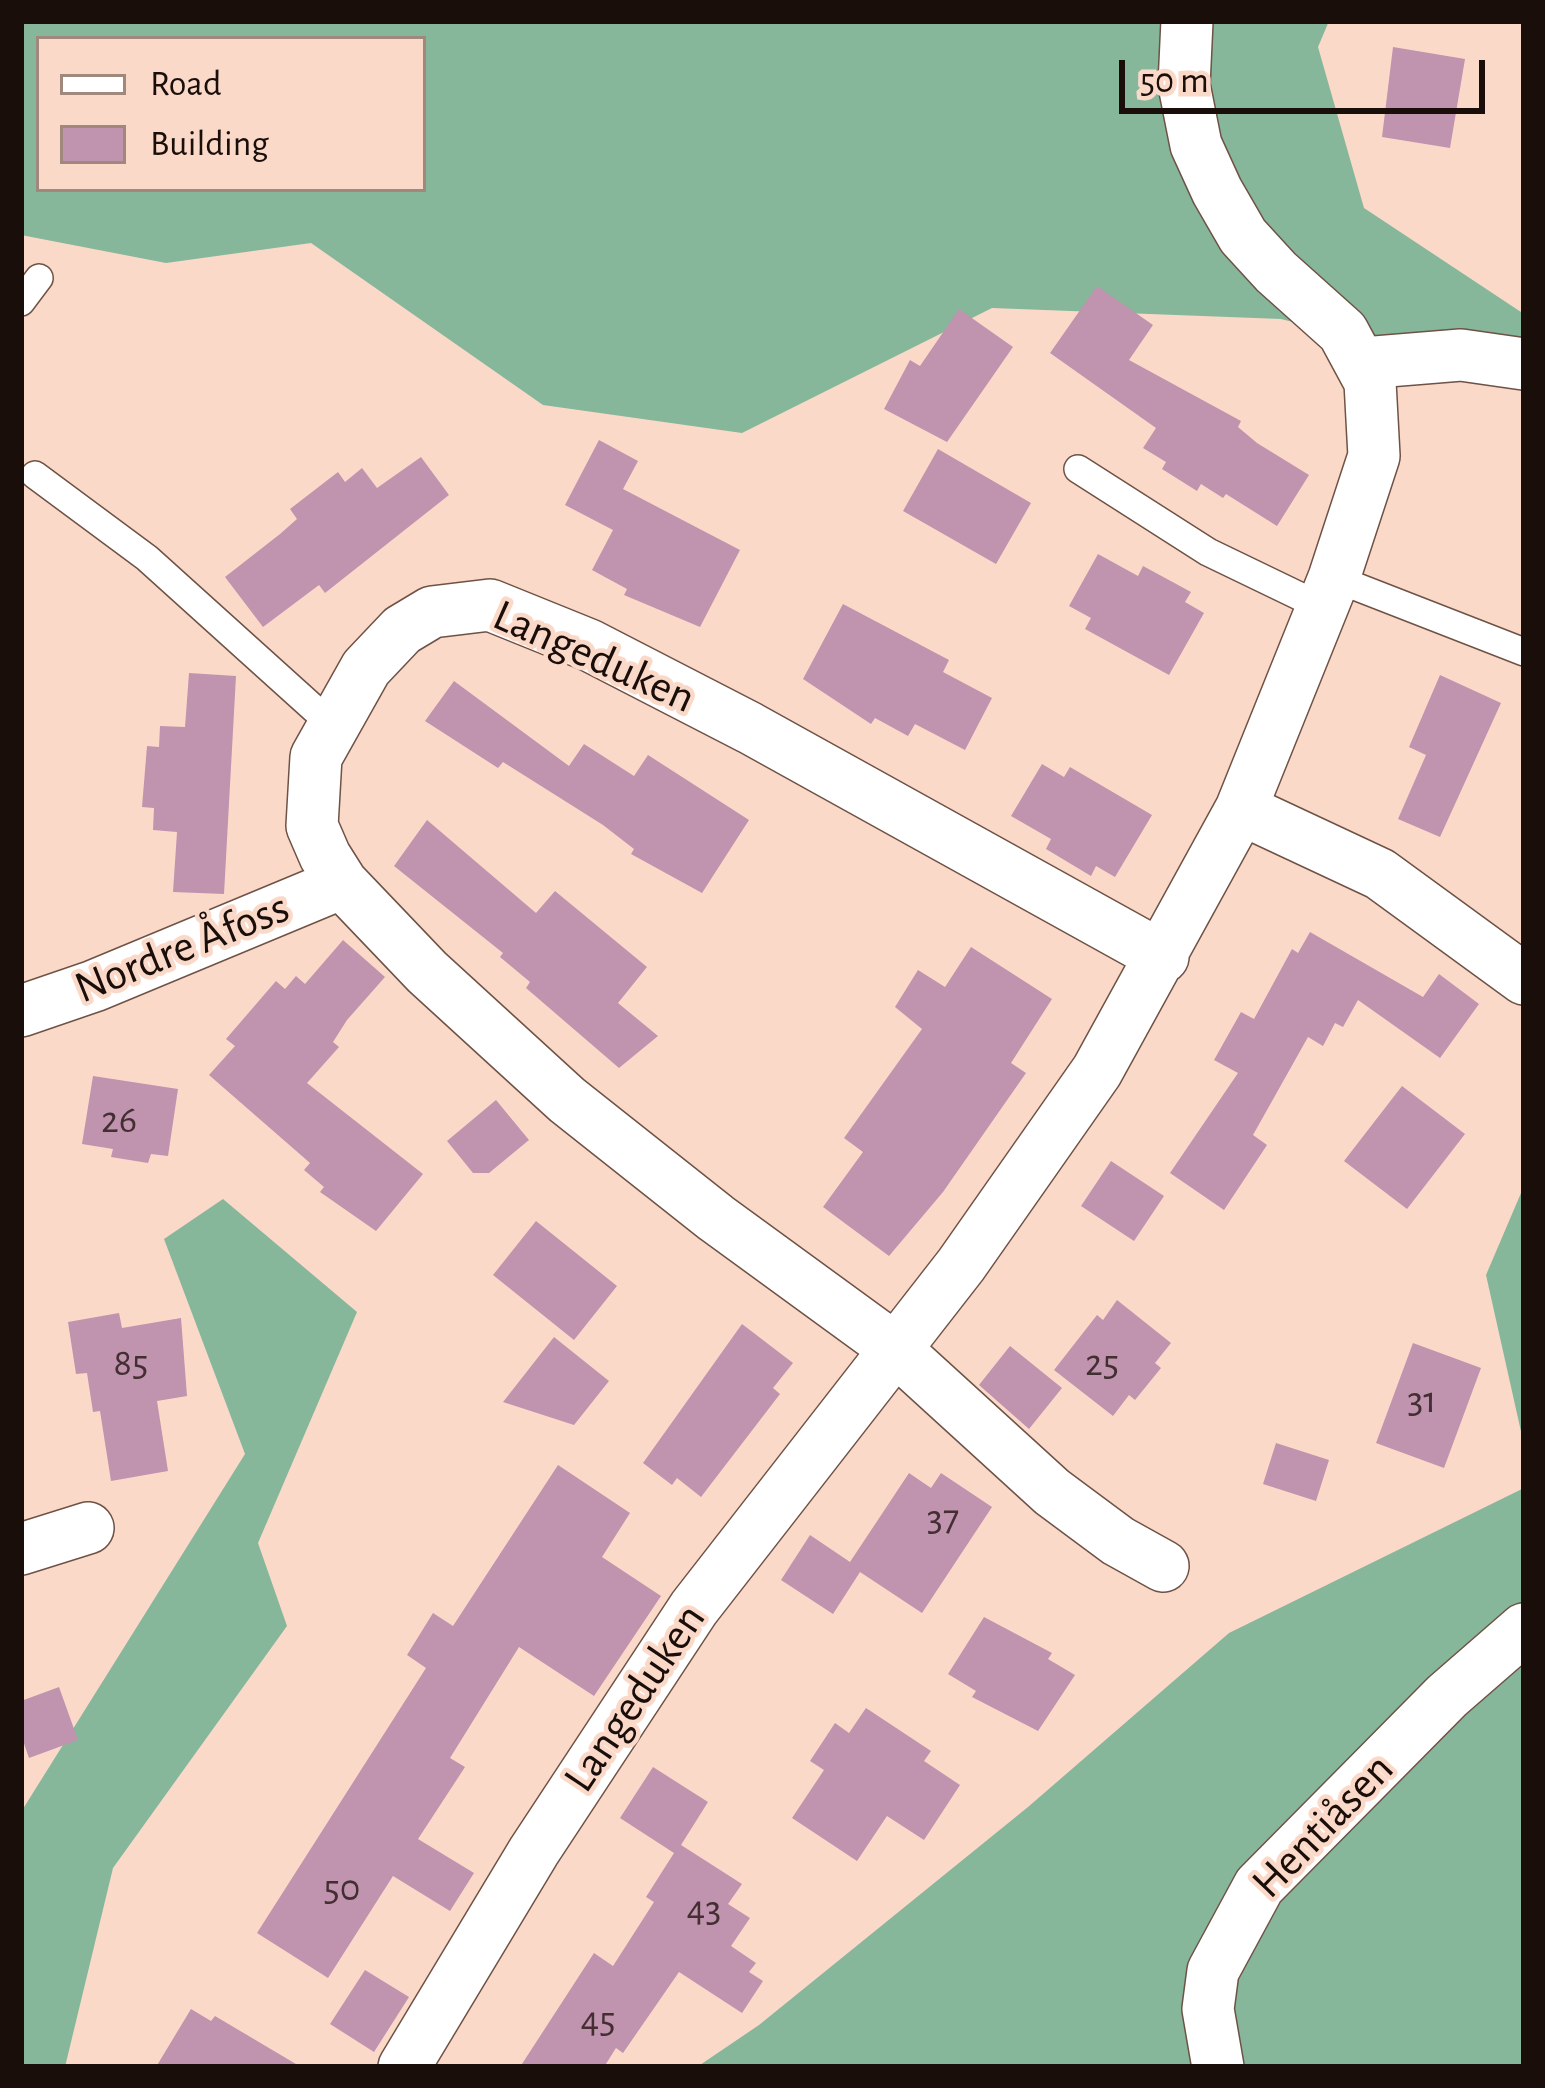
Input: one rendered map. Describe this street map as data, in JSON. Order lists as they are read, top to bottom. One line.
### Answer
{"streets":{"street":["Langeduken","Nordre Åfoss","Hentiåsen"]},"crossings":[["Langeduken","Nordre Åfoss"]],"house_numbers":["26","85","25","31","37","50","43","45"],"legend":["Road","Building"],"scale_bar":"50 m"}
